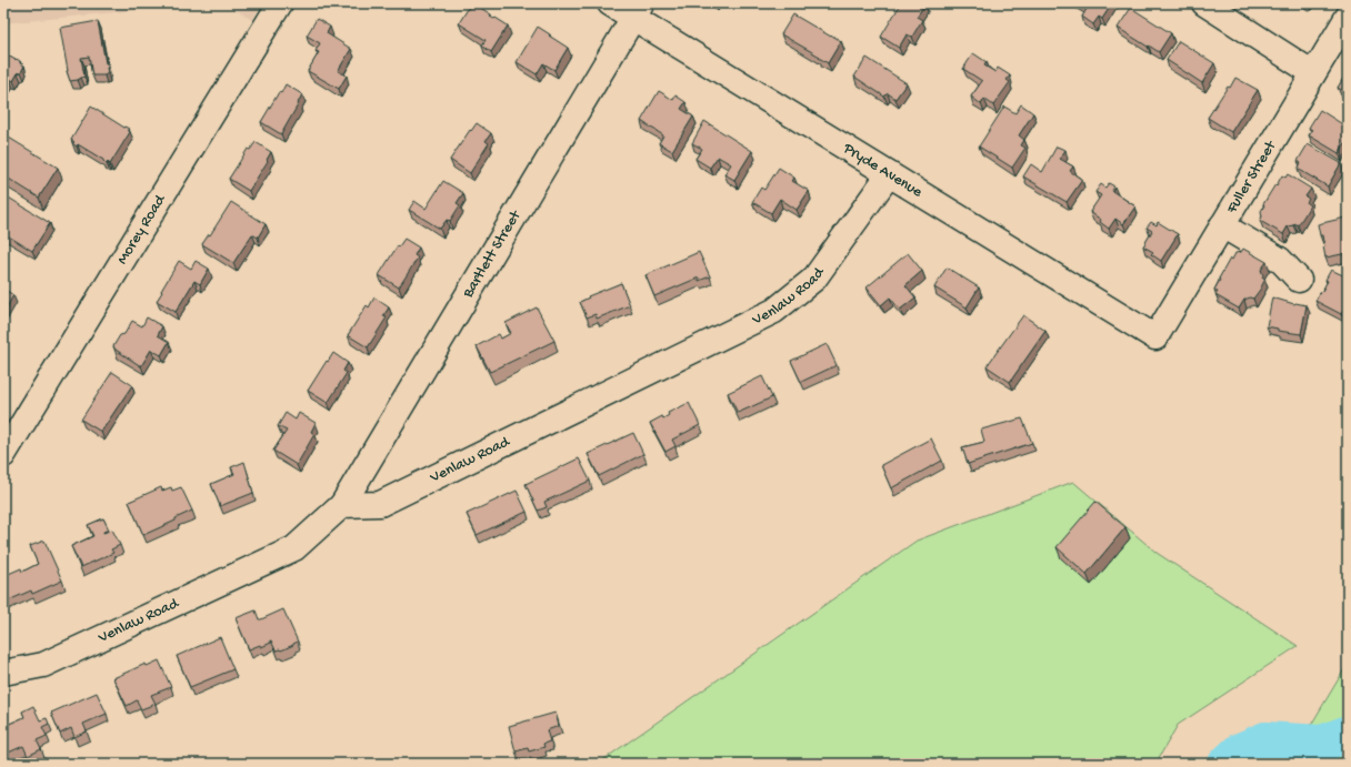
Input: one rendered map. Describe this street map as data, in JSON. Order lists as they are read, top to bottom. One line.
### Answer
{"streets":{"street":["Pryde Avenue","Fuller Street","Morey Road","Bartlett Street","Venlaw Road"]},"crossings":[["Pryde Avenue","Fuller Street"],["Pryde Avenue","Bartlett Street"],["Pryde Avenue","Venlaw Road"],["Bartlett Street","Venlaw Road"]]}
